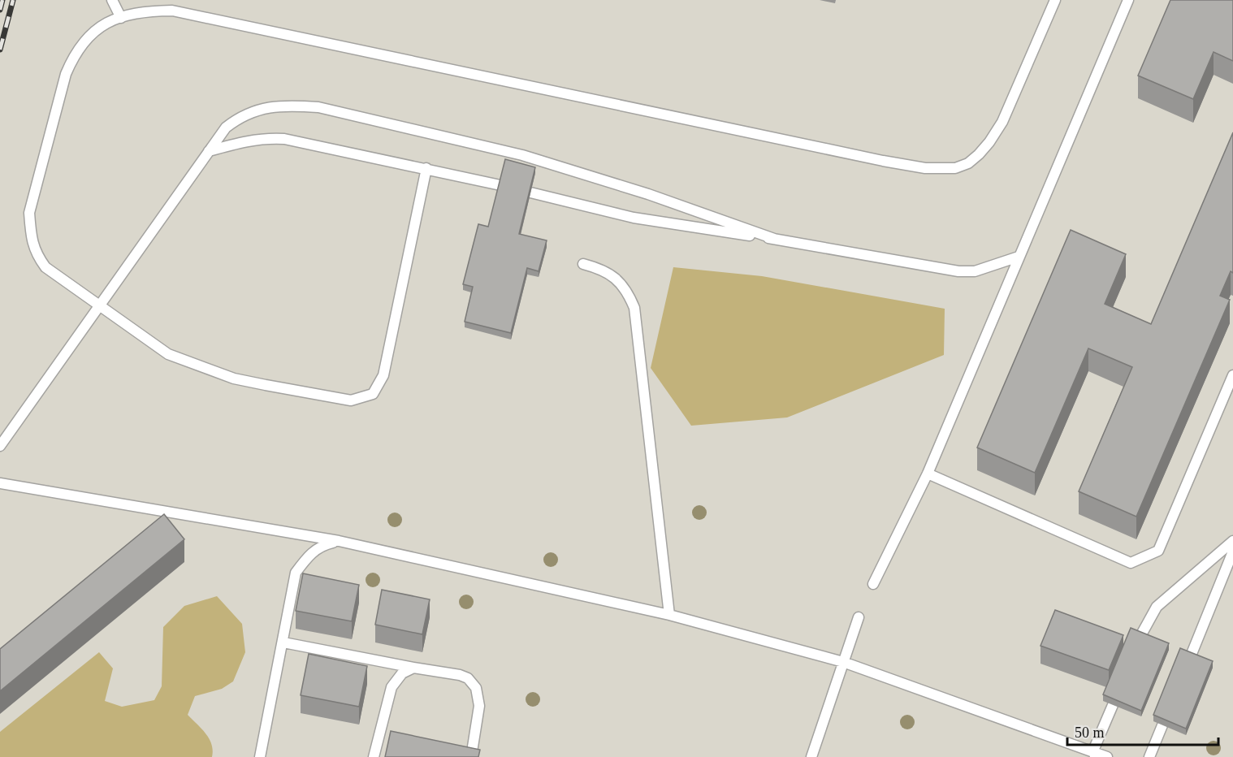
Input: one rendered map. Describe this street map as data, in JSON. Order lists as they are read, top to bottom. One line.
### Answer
{"scale_bar":"50 m"}
